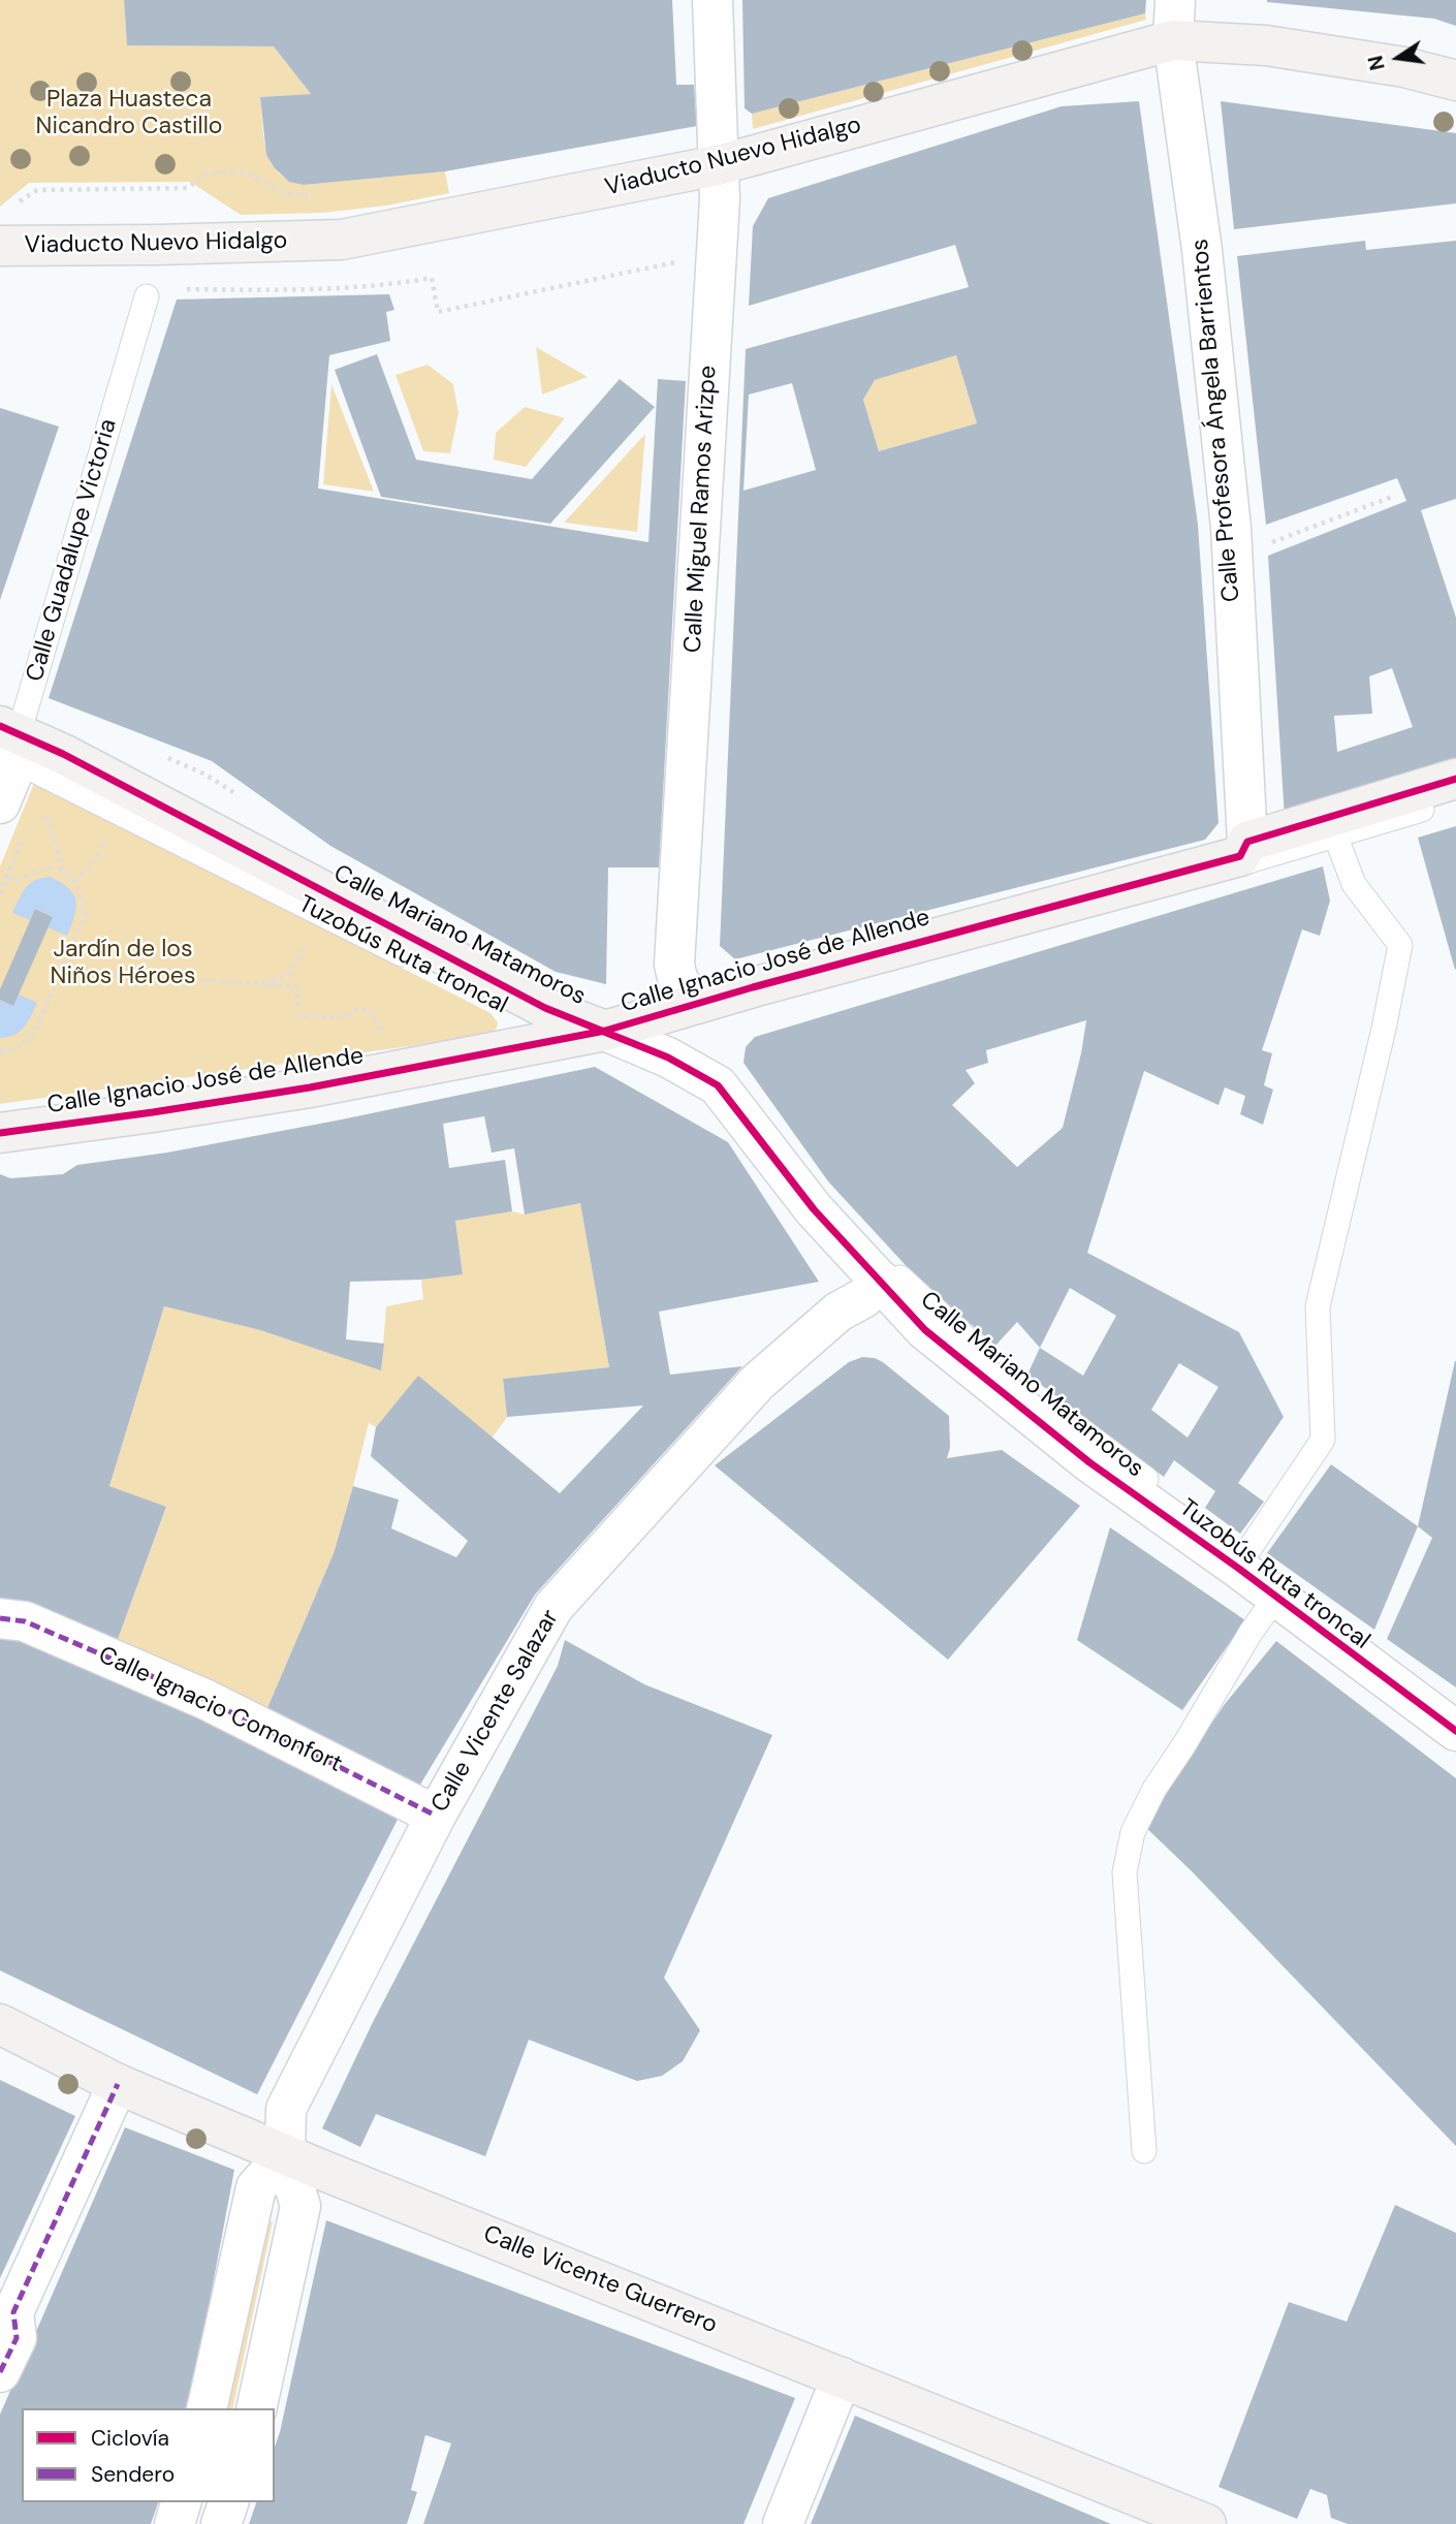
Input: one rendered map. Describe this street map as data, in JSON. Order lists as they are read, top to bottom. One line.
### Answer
{"streets":{"street":["Viaducto Nuevo Hidalgo","Calle Profesora Ángela Barrientos","Calle Miguel Ramos Arizpe","Calle Guadalupe Victoria","Calle Mariano Matamoros","Calle Ignacio José de Allende","Calle Ignacio Comonfort","Calle Vicente Salazar","Calle Vicente Guerrero"],"lane":["Tuzobús Ruta troncal"]},"crossings":[["Viaducto Nuevo Hidalgo","Calle Profesora Ángela Barrientos"],["Viaducto Nuevo Hidalgo","Calle Miguel Ramos Arizpe"],["Calle Profesora Ángela Barrientos","Calle Ignacio José de Allende"],["Calle Guadalupe Victoria","Calle Mariano Matamoros"],["Calle Mariano Matamoros","Tuzobús Ruta troncal"],["Calle Mariano Matamoros","Calle Ignacio José de Allende"],["Calle Mariano Matamoros","Calle Vicente Salazar"],["Tuzobús Ruta troncal","Calle Ignacio José de Allende"],["Calle Ignacio Comonfort","Calle Vicente Salazar"],["Calle Vicente Salazar","Calle Vicente Guerrero"]],"parks":["Plaza Huasteca Nicandro Castillo","Jardín de los Niños Héroes"],"legend":["Ciclovía","Sendero"],"north":"left"}
